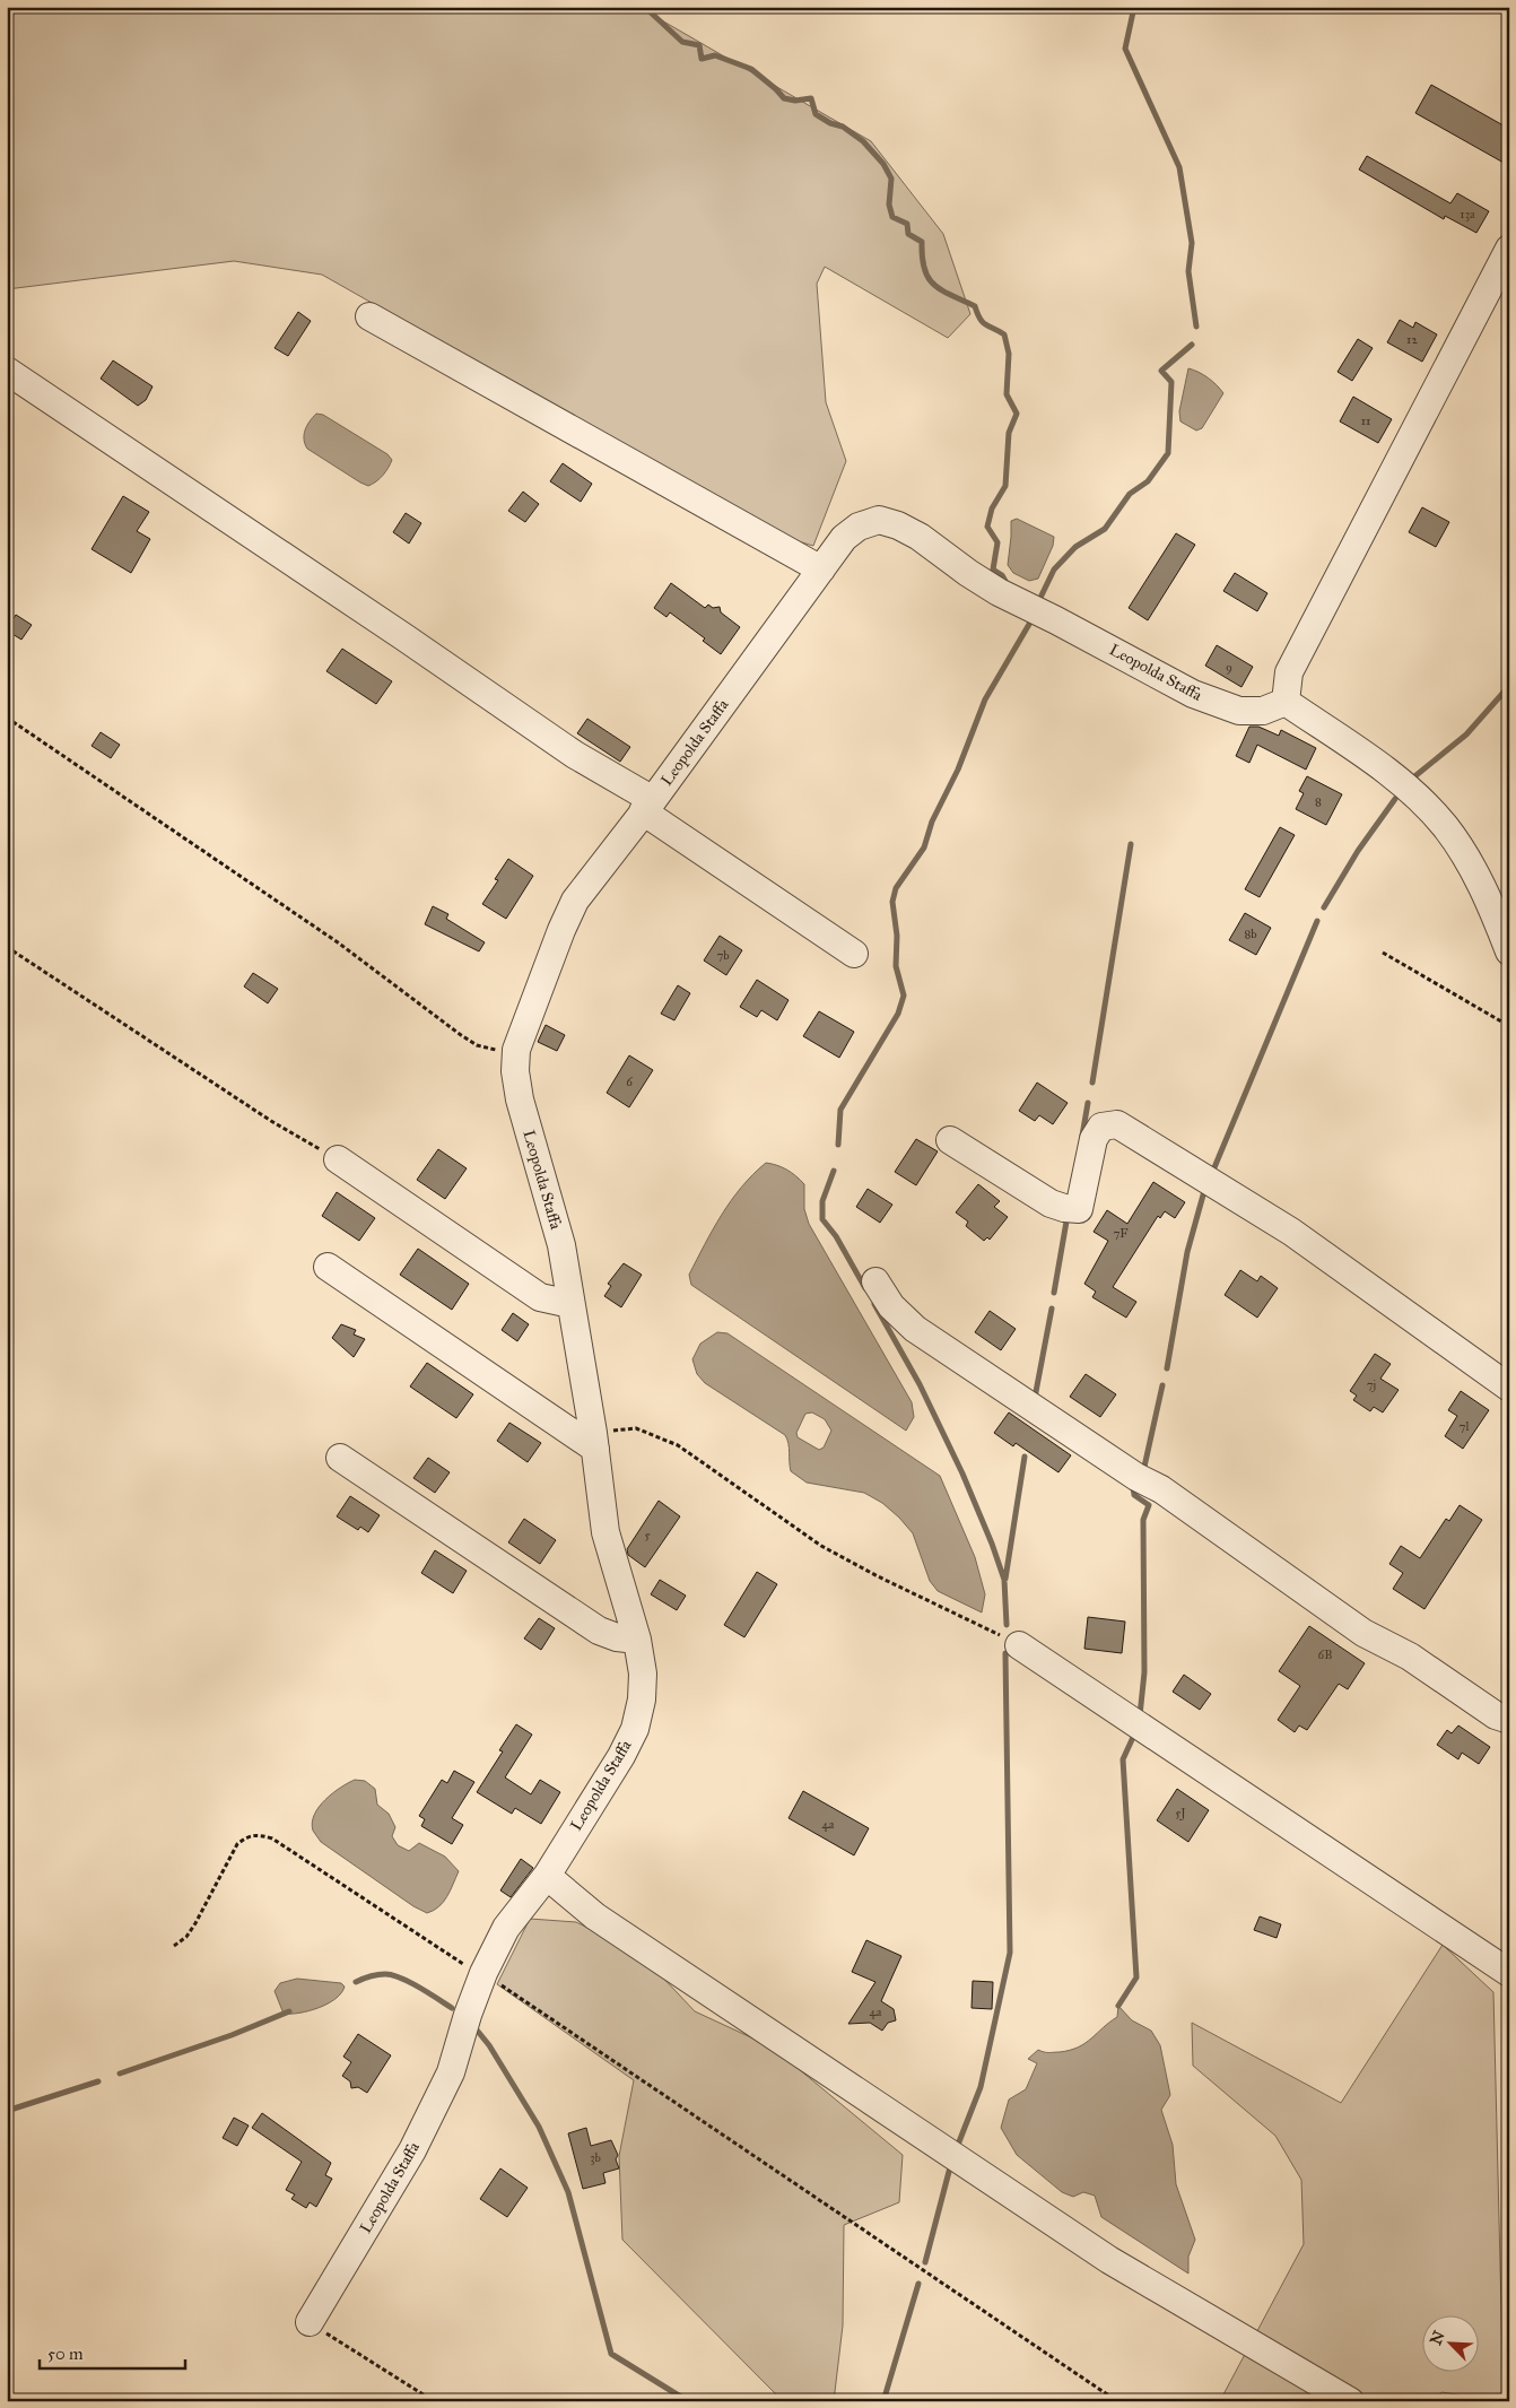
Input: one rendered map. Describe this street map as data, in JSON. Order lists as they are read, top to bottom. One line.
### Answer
{"streets":{"street":["Leopolda Staffa"]},"house_numbers":["13a","12","11","9","8","8b","7b","6","7F","7j","7l","5","6B","5J","4a","4a","3b"],"scale_bar":"50 m","north":"top left"}
